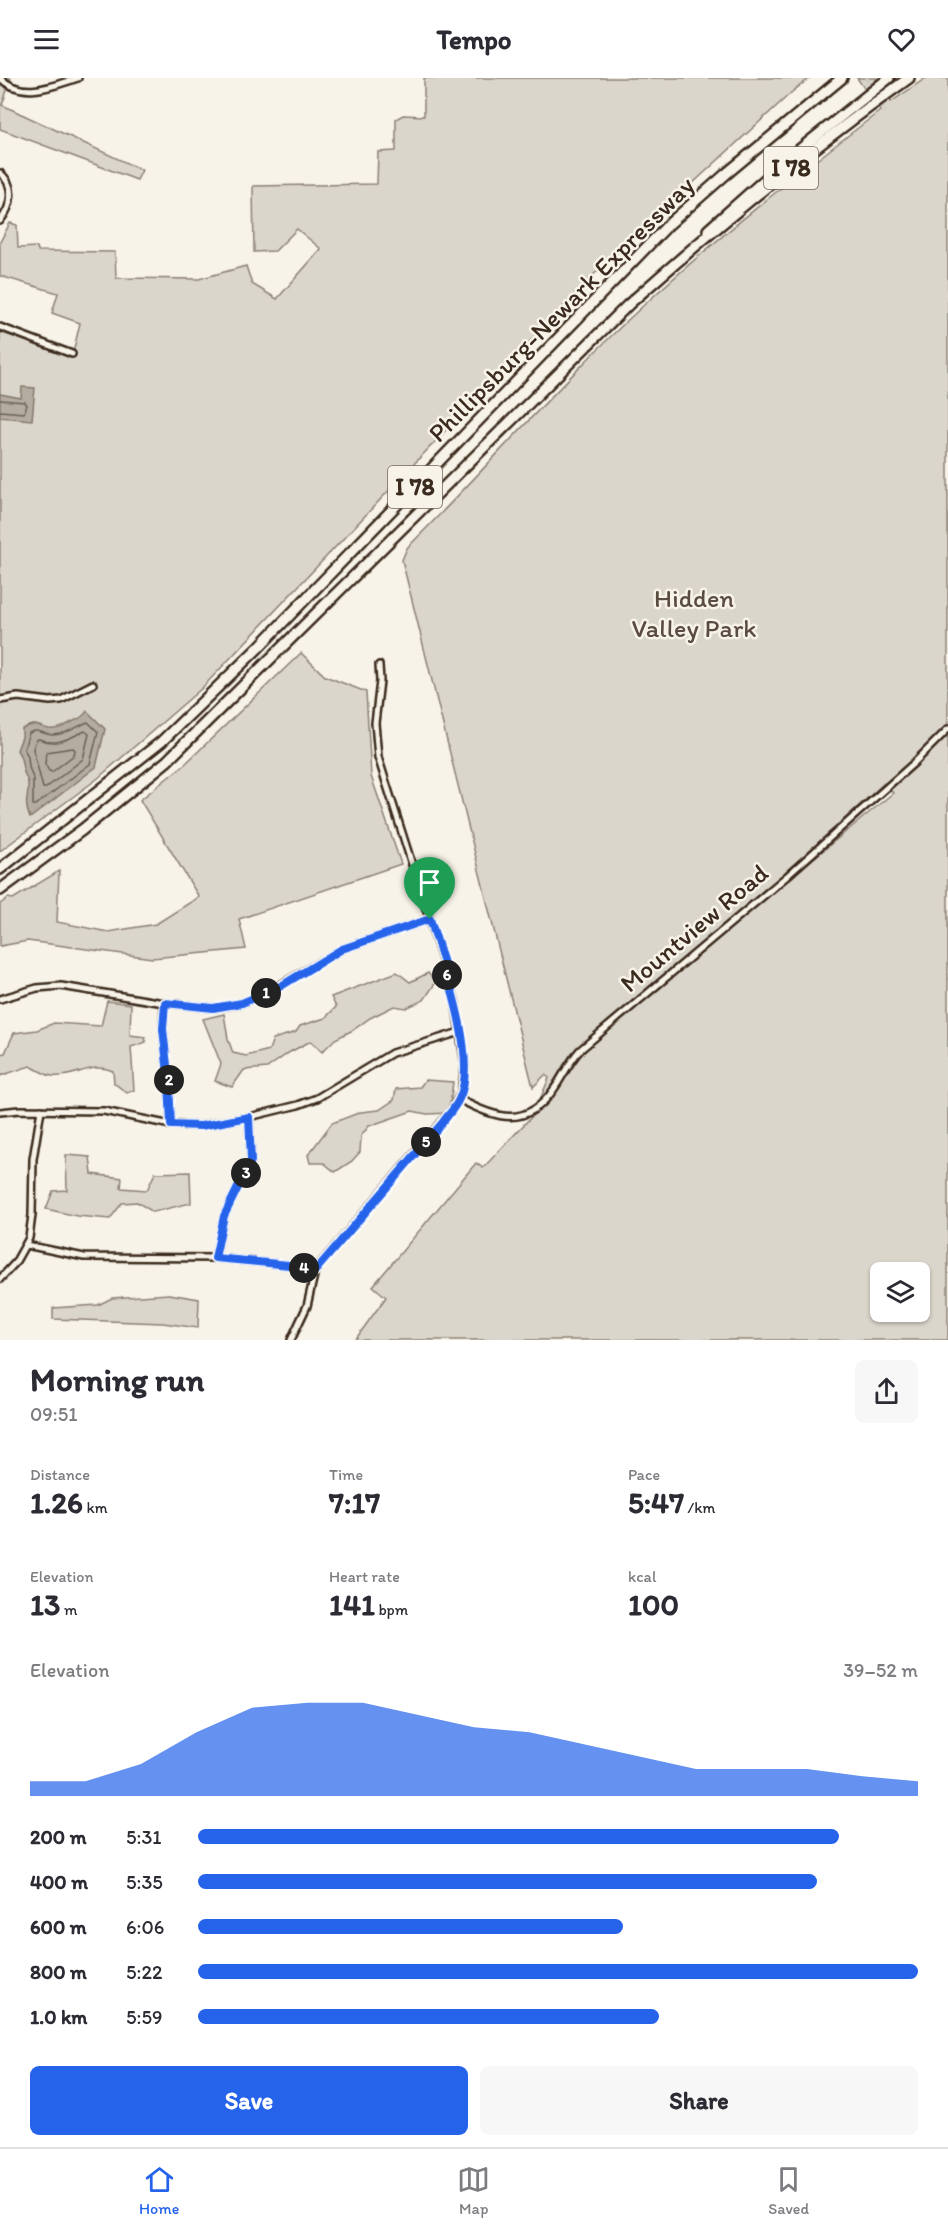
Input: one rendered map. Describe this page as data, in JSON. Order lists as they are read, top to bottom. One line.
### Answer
{"streets":{"highway":["I 78","Phillipsburg-Newark Expressway"],"street":["Mountview Road"]},"parks":["Hidden Valley Park"],"page":{"header":"Tempo","pins":["6","1","2","5","3","4"],"heading":["Morning run","09:51"],"stats":[["Distance","1.26 km"],["Time","7:17"],["Pace","5:47 /km"],["Elevation","13 m"],["Heart rate","141 bpm"],["kcal","100"]],"chart":["Elevation","39–52 m"],"list":[{"name":"200 m","note":"5:31"},{"name":"400 m","note":"5:35"},{"name":"600 m","note":"6:06"},{"name":"800 m","note":"5:22"},{"name":"1.0 km","note":"5:59"}],"buttons":["Save","Share"],"tabs":["Home","Map","Saved"]}}
